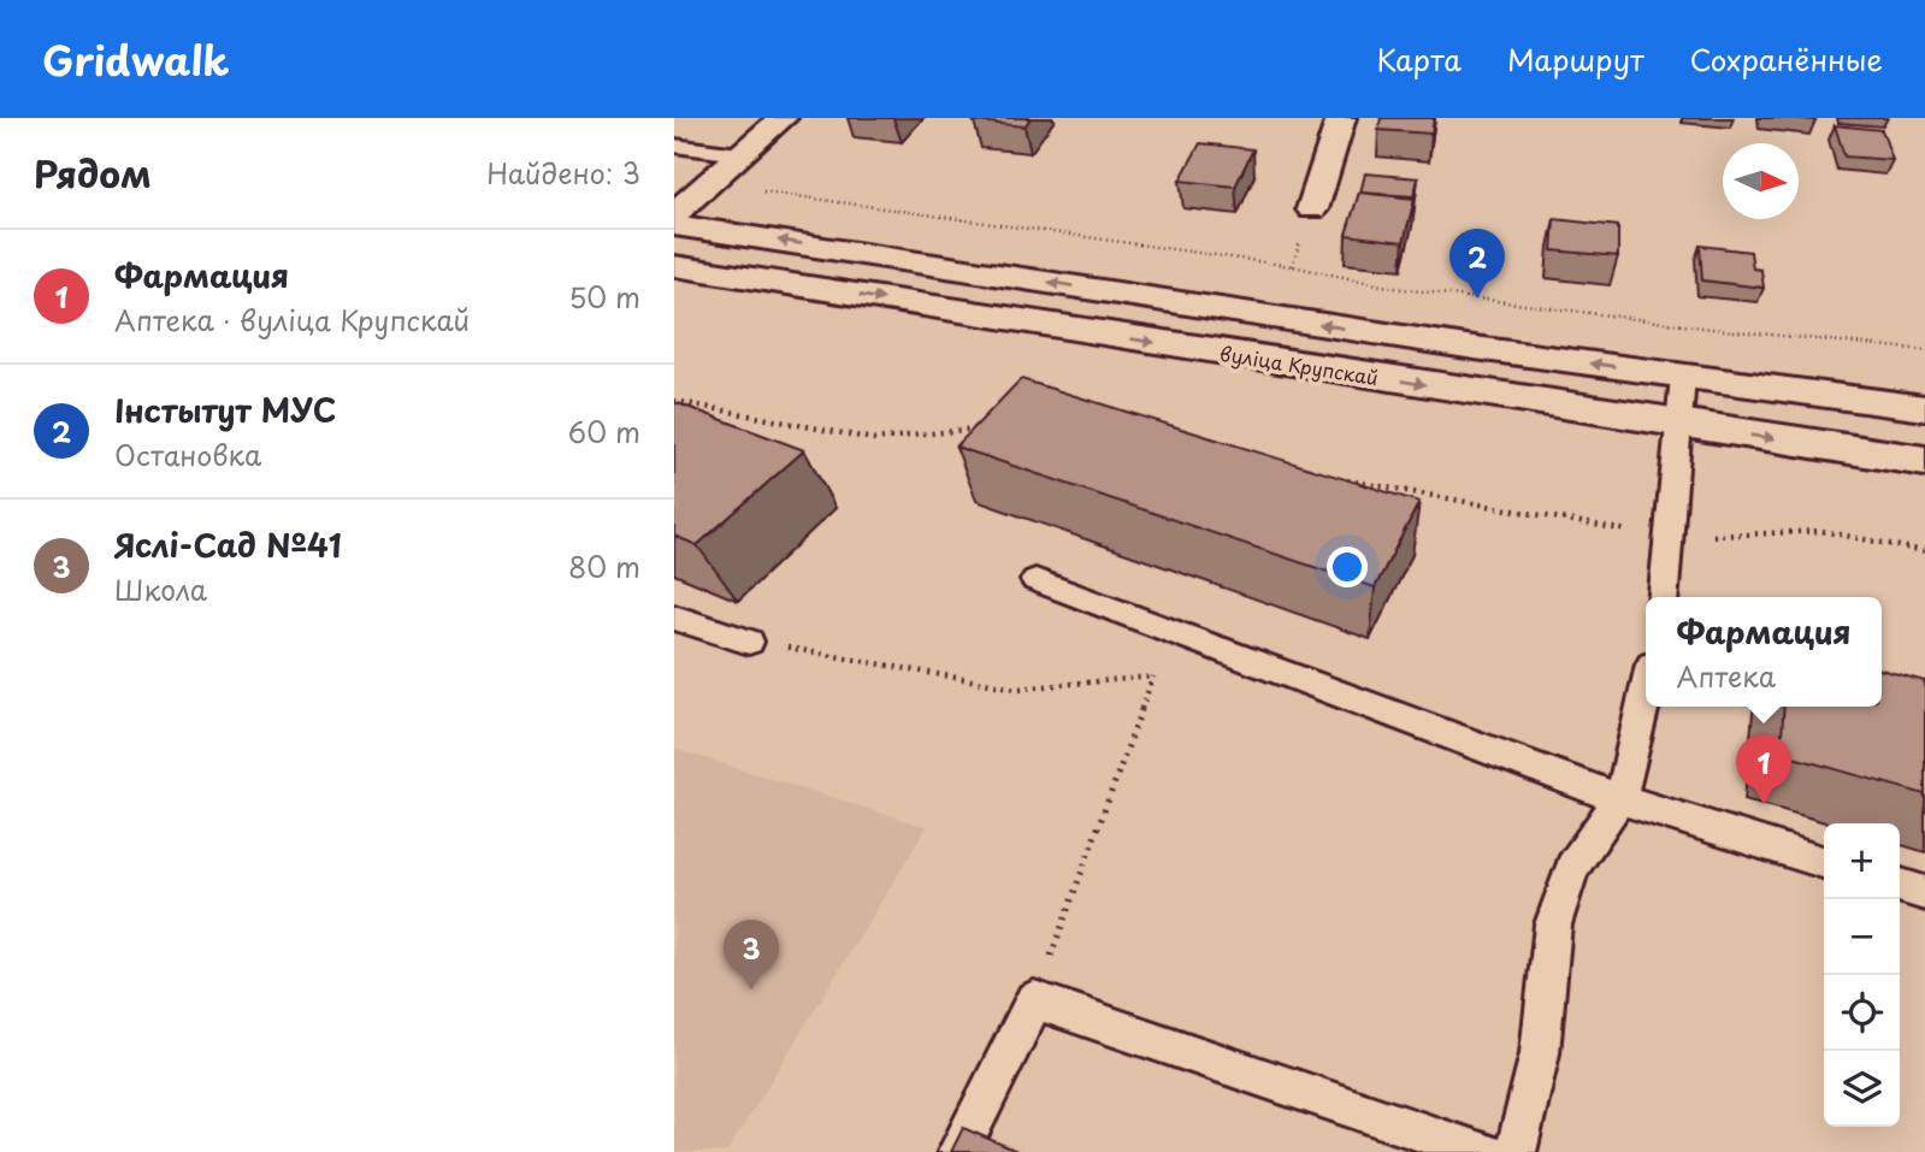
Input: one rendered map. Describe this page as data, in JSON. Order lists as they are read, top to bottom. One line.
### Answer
{"streets":{"main road":["вуліца Крупскай"]},"north":"right","page":{"header":"Gridwalk","nav":["Карта","Маршрут","Сохранённые"],"heading":["Рядом","Найдено: 3"],"list":[{"mark":"1","name":"Фармация","note":"Аптека · вуліца Крупскай","value":"50 m"},{"mark":"2","name":"Інстытут МУС","note":"Остановка","value":"60 m"},{"mark":"3","name":"Яслі-Сад №41","note":"Школа","value":"80 m"}],"pins":["2","1","3"],"popup":["Фармация","Аптека"],"map_buttons":["+","−"]}}
